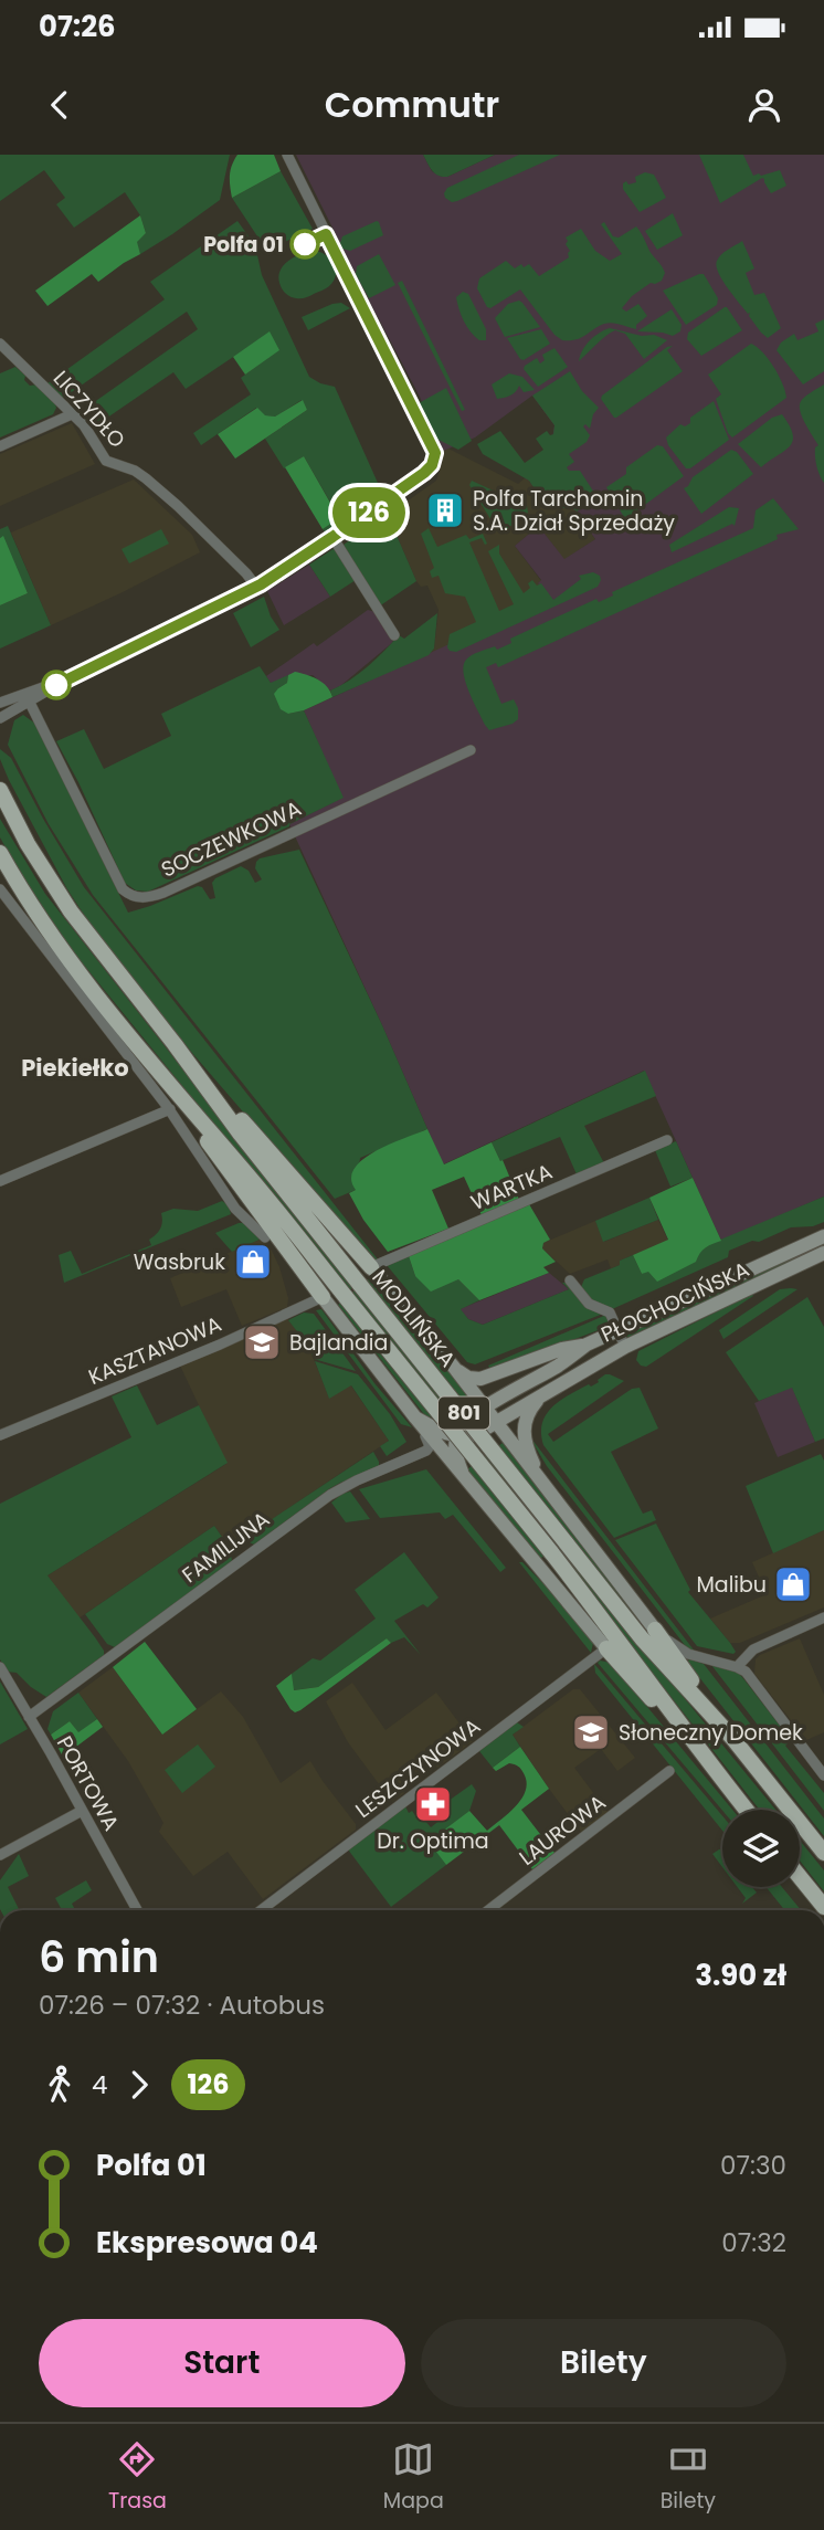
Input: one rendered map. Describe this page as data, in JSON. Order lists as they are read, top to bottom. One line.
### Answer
{"streets":{"main road":["PŁOCHOCIŃSKA","MODLIŃSKA","801"],"street":["LICZYDŁO","SOCZEWKOWA","WARTKA","KASZTANOWA","FAMILIJNA","LESZCZYNOWA","PORTOWA","LAUROWA"]},"crossings":[["WARTKA","MODLIŃSKA"],["PŁOCHOCIŃSKA","MODLIŃSKA"],["FAMILIJNA","PORTOWA"]],"districts":["Piekiełko"],"places":{"other":["Polfa 01"],"building":["Polfa Tarchomin S.A. Dział Sprzedaży"],"shop":["Wasbruk","Malibu"],"school or university":["Bajlandia","Słoneczny Domek"],"pharmacy":["Dr. Optima"]},"lines":["bus line 126"],"page":{"status":"07:26","header":"Commutr","on_map":"126","heading":["6 min","07:26 – 07:32 · Autobus","3.90 zł"],"legs":["4","126"],"list":[{"name":"Polfa 01","value":"07:30"},{"name":"Ekspresowa 04","value":"07:32"}],"buttons":["Start","Bilety"],"tabs":["Trasa","Mapa","Bilety"]}}
